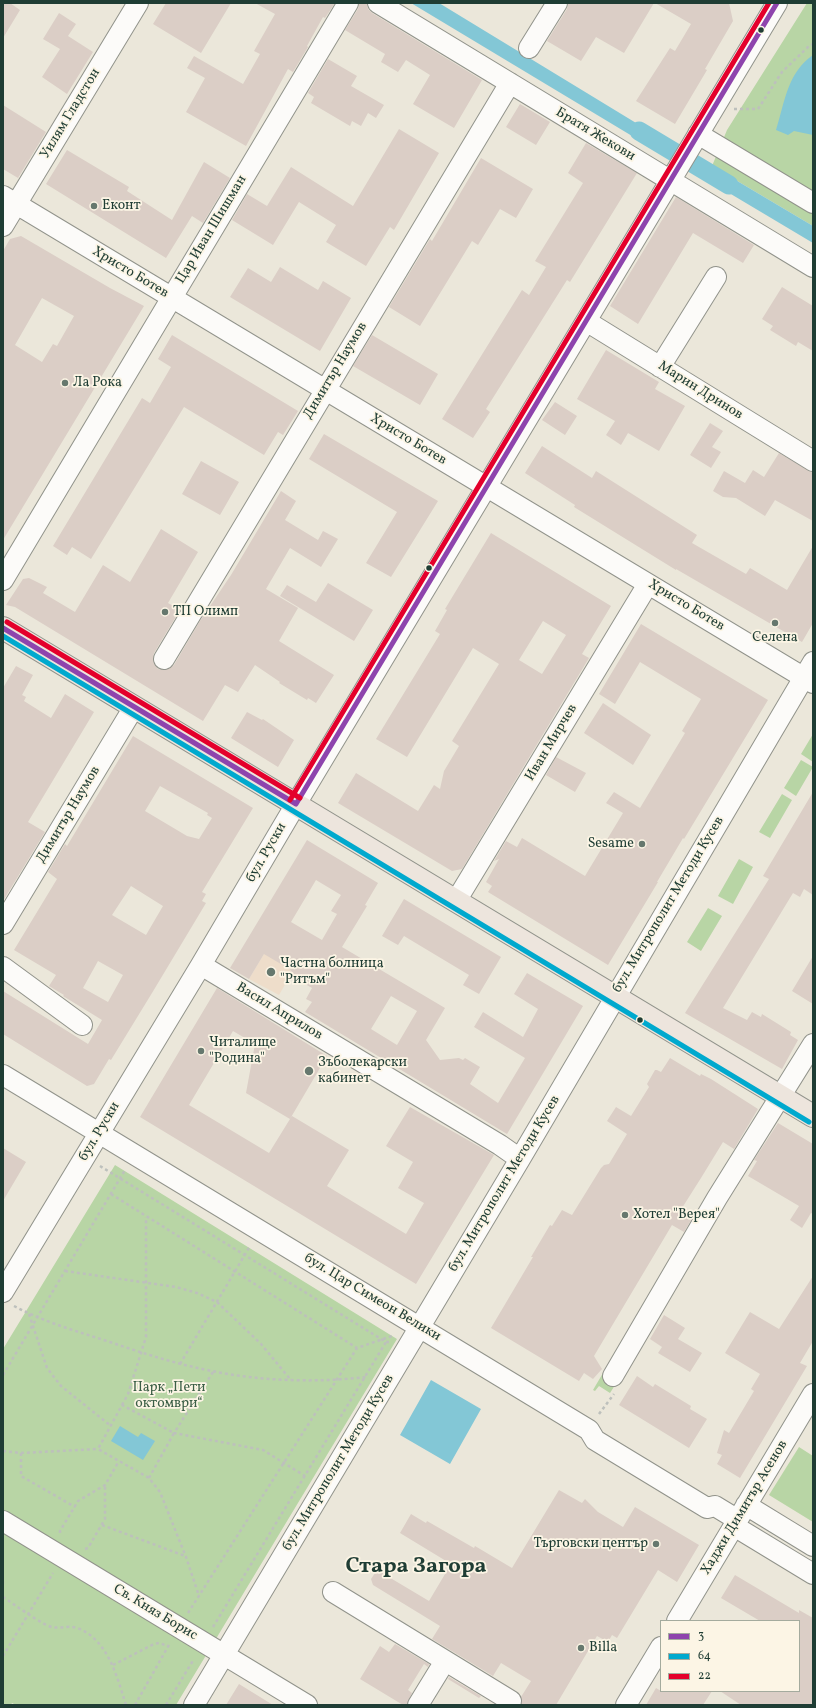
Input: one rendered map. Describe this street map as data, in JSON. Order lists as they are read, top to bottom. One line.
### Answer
{"streets":{"street":["Уилям Гладстон","Братя Жекови","Цар Иван Шишман","Христо Ботев","Димитър Наумов","Марин Дринов","Иван Мирчев","бул. Руски","бул. Митрополит Методи Кусев","Васил Априлов","бул. Цар Симеон Велики","Хаджи Димитър Асенов","Св. Княз Борис"]},"crossings":[["Уилям Гладстон","Христо Ботев"],["Братя Жекови","Димитър Наумов"],["Братя Жекови","бул. Руски"],["Цар Иван Шишман","Христо Ботев"],["Христо Ботев","Димитър Наумов"],["Христо Ботев","Иван Мирчев"],["Христо Ботев","бул. Руски"],["Христо Ботев","бул. Митрополит Методи Кусев"],["Марин Дринов","бул. Руски"],["бул. Руски","Васил Априлов"],["бул. Руски","бул. Цар Симеон Велики"],["бул. Митрополит Методи Кусев","Васил Априлов"],["бул. Митрополит Методи Кусев","бул. Цар Симеон Велики"],["бул. Митрополит Методи Кусев","Св. Княз Борис"],["бул. Цар Симеон Велики","Хаджи Димитър Асенов"]],"districts":["Стара Загора"],"parks":["Парк „Пети октомври“"],"places":["Еконт","Ла Рока","ТП Олимп","Селена","Sesame","Частна болница \"Ритъм\"","Читалище \"Родина\"","Зъболекарски кабинет","Хотел \"Верея\"","Търговски център","Billa"],"lines":["transit line 3","transit line 22","transit line 64"],"legend":["3","64","22"]}
